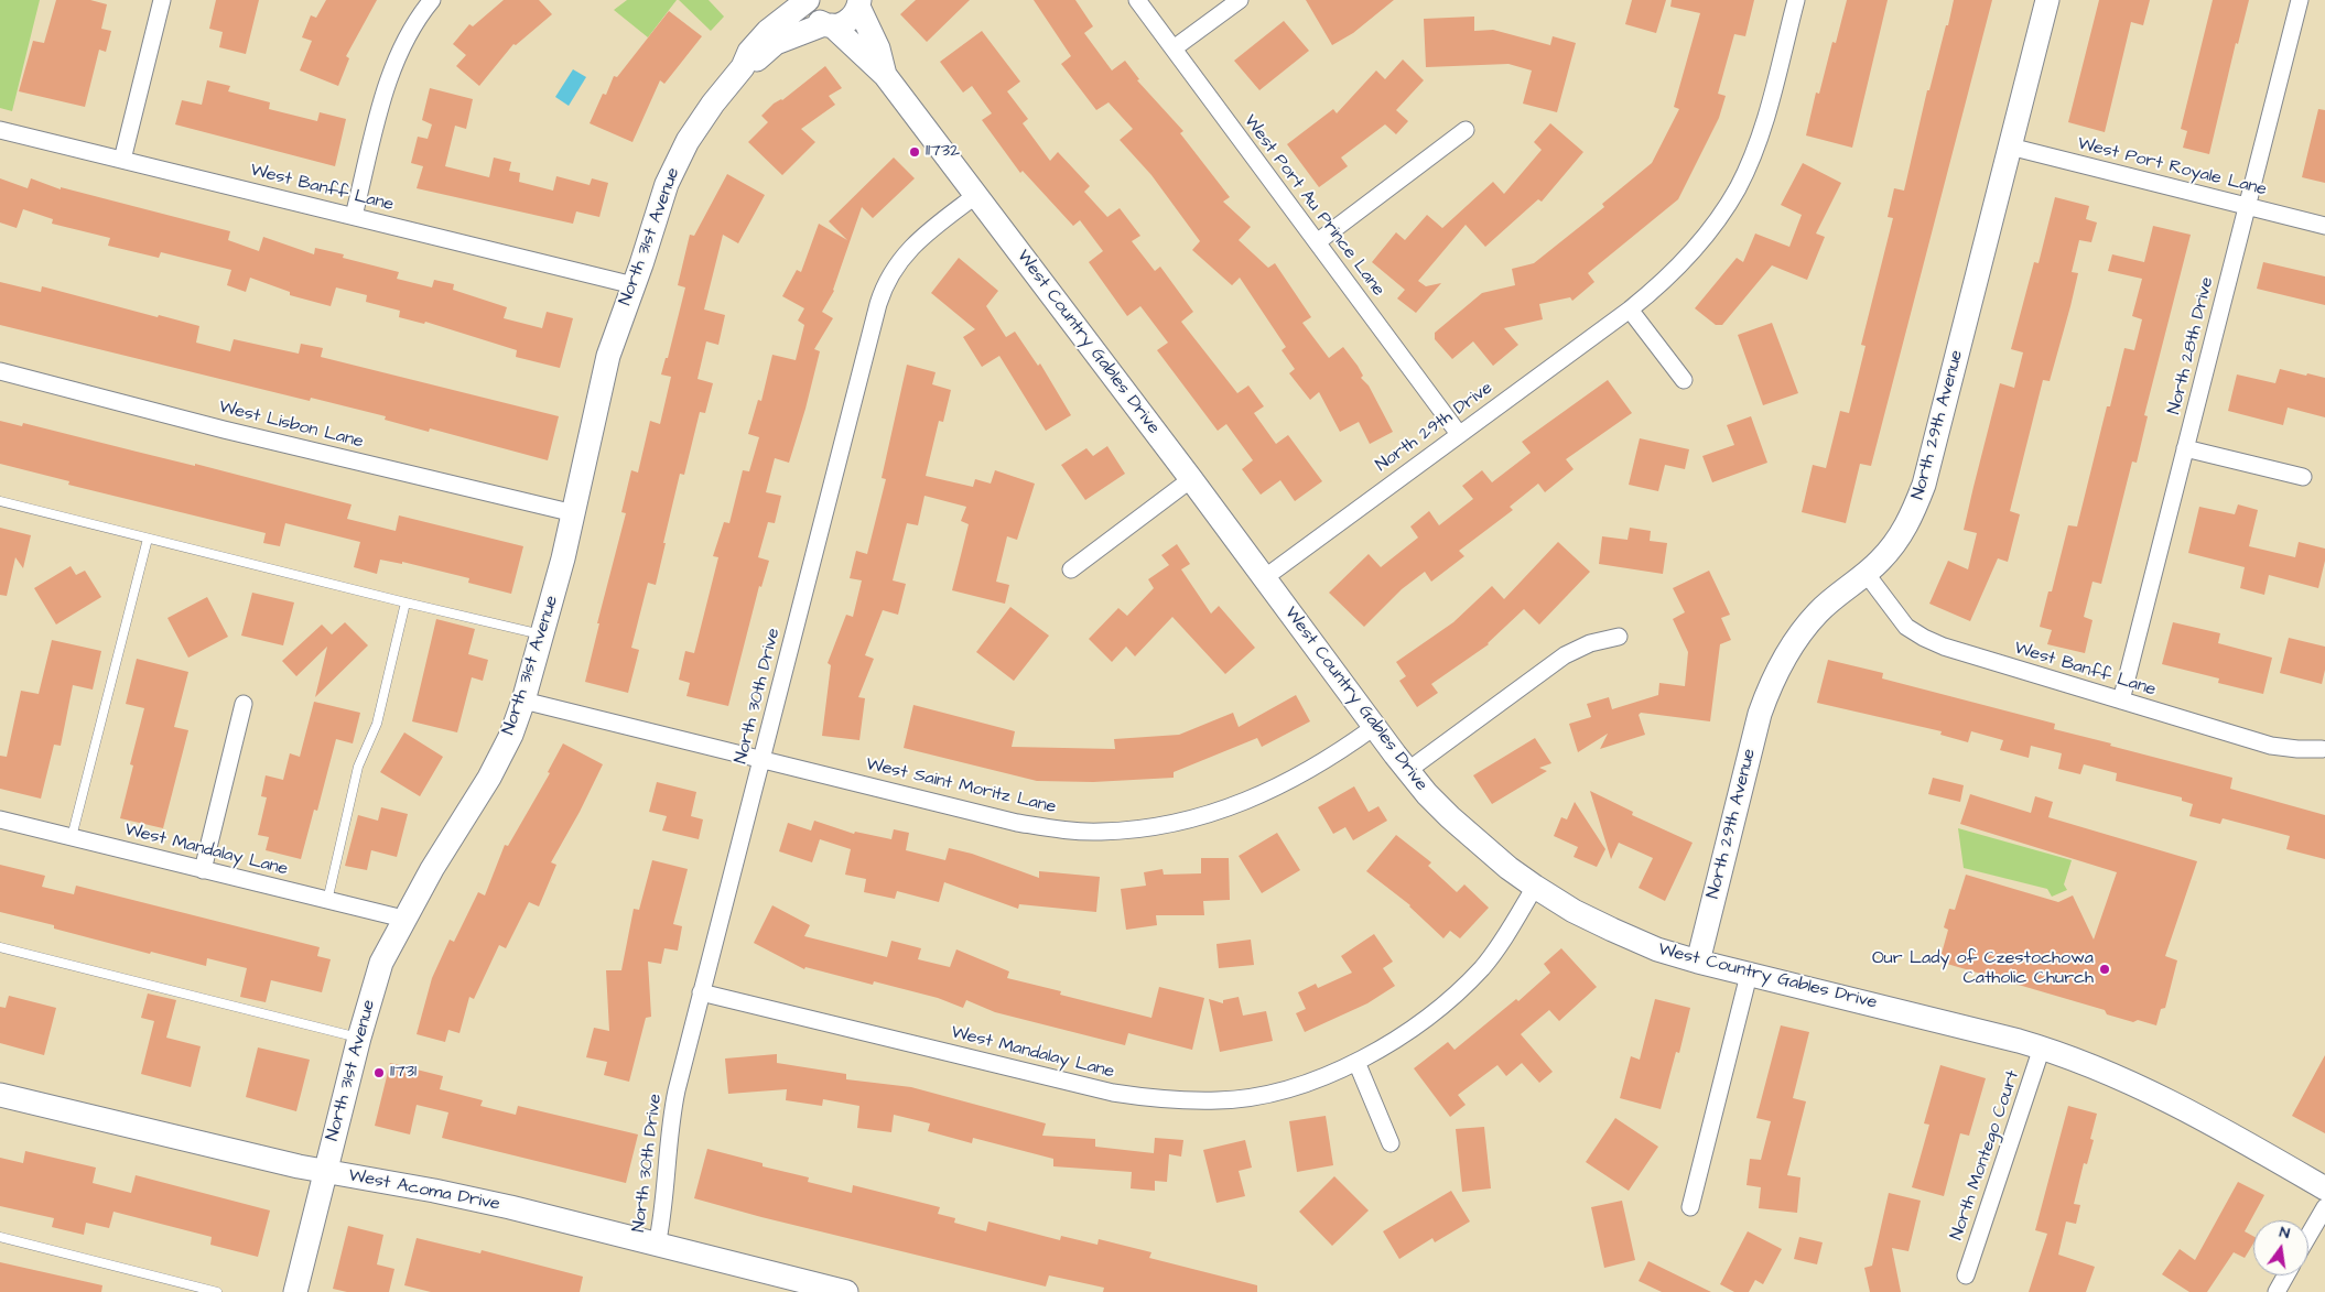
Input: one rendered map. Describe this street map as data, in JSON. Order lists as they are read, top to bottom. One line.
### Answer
{"streets":{"street":["West Port Royale Lane","West Banff Lane","West Port Au Prince Lane","North 31st Avenue","West Country Gables Drive","North 28th Drive","West Lisbon Lane","North 29th Avenue","North 29th Drive","North 30th Drive","West Saint Moritz Lane","West Mandalay Lane","North Montego Court","West Acoma Drive"]},"crossings":[["West Port Royale Lane","North 28th Drive"],["West Port Royale Lane","North 29th Avenue"],["West Banff Lane","North 31st Avenue"],["West Banff Lane","North 28th Drive"],["West Banff Lane","North 29th Avenue"],["West Port Au Prince Lane","North 29th Drive"],["North 31st Avenue","West Lisbon Lane"],["North 31st Avenue","West Saint Moritz Lane"],["North 31st Avenue","West Mandalay Lane"],["North 31st Avenue","West Acoma Drive"],["West Country Gables Drive","North 29th Avenue"],["West Country Gables Drive","North 29th Drive"],["West Country Gables Drive","North 30th Drive"],["West Country Gables Drive","West Saint Moritz Lane"],["West Country Gables Drive","West Mandalay Lane"],["West Country Gables Drive","North Montego Court"],["North 30th Drive","West Saint Moritz Lane"],["North 30th Drive","West Mandalay Lane"],["North 30th Drive","West Acoma Drive"]],"places":["11732","Our Lady of Czestochowa Catholic Church","11731"],"north":"top"}
